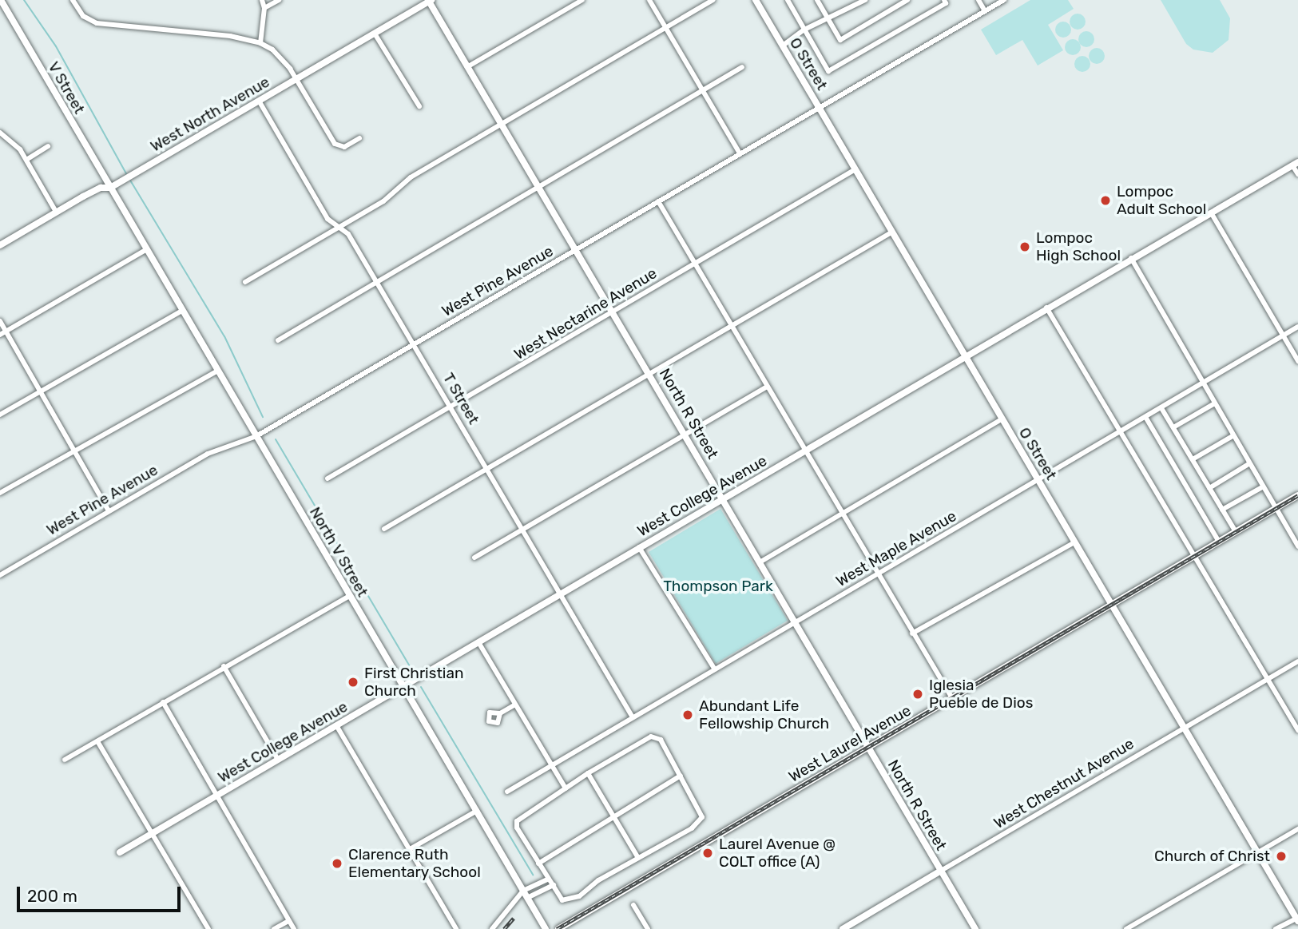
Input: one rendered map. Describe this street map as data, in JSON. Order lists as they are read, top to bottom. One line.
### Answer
{"streets":{"street":["O Street","V Street","West North Avenue","West Pine Avenue","West Nectarine Avenue","T Street","North R Street","West College Avenue","West Maple Avenue","North V Street","West Laurel Avenue","West Chestnut Avenue"]},"crossings":[["O Street","West Pine Avenue"],["O Street","West Nectarine Avenue"],["O Street","West College Avenue"],["O Street","West Maple Avenue"],["O Street","West Laurel Avenue"],["O Street","West Chestnut Avenue"],["V Street","West North Avenue"],["V Street","North V Street"],["West North Avenue","T Street"],["West North Avenue","North R Street"],["West North Avenue","North V Street"],["West Pine Avenue","T Street"],["West Pine Avenue","North R Street"],["West Pine Avenue","North V Street"],["West Nectarine Avenue","T Street"],["West Nectarine Avenue","North R Street"],["T Street","West College Avenue"],["T Street","West Maple Avenue"],["North R Street","West College Avenue"],["North R Street","West Maple Avenue"],["North R Street","West Laurel Avenue"],["North R Street","West Chestnut Avenue"],["West College Avenue","North V Street"]],"parks":["Thompson Park"],"places":["Lompoc Adult School","Lompoc High School","First Christian Church","Iglesia Pueble de Dios","Abundant Life Fellowship Church","Laurel Avenue @ COLT office (A)","Church of Christ","Clarence Ruth Elementary School"],"scale_bar":"200 m"}
